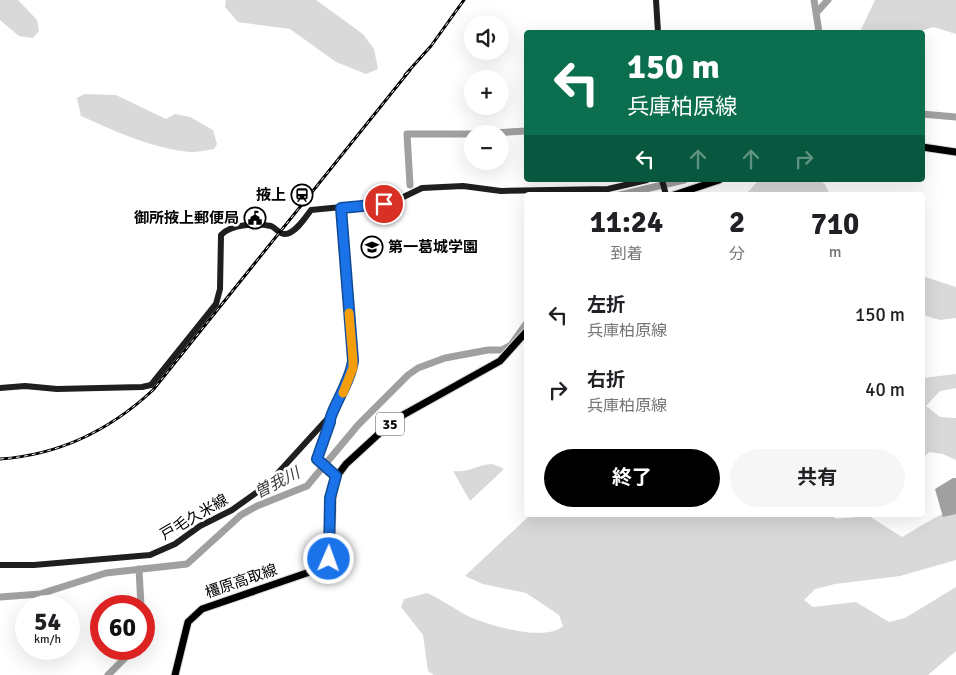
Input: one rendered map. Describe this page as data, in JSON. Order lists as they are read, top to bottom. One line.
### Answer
{"streets":{"main road":["35","戸毛久米線","橿原高取線"]},"crossings":[["35","橿原高取線"]],"water":["曽我川"],"places":{"station":["掖上"],"public building":["御所掖上郵便局"],"school or university":["第一葛城学園"]},"page":{"map_buttons":["+","−"],"turn":["150 m","兵庫柏原線"],"eta":["11:24","到着","2","分","710","m"],"list":[{"name":"左折","note":"兵庫柏原線","value":"150 m"},{"name":"右折","note":"兵庫柏原線","value":"40 m"}],"buttons":["終了","共有"],"speed":"54 km/h","limit":"60"}}
